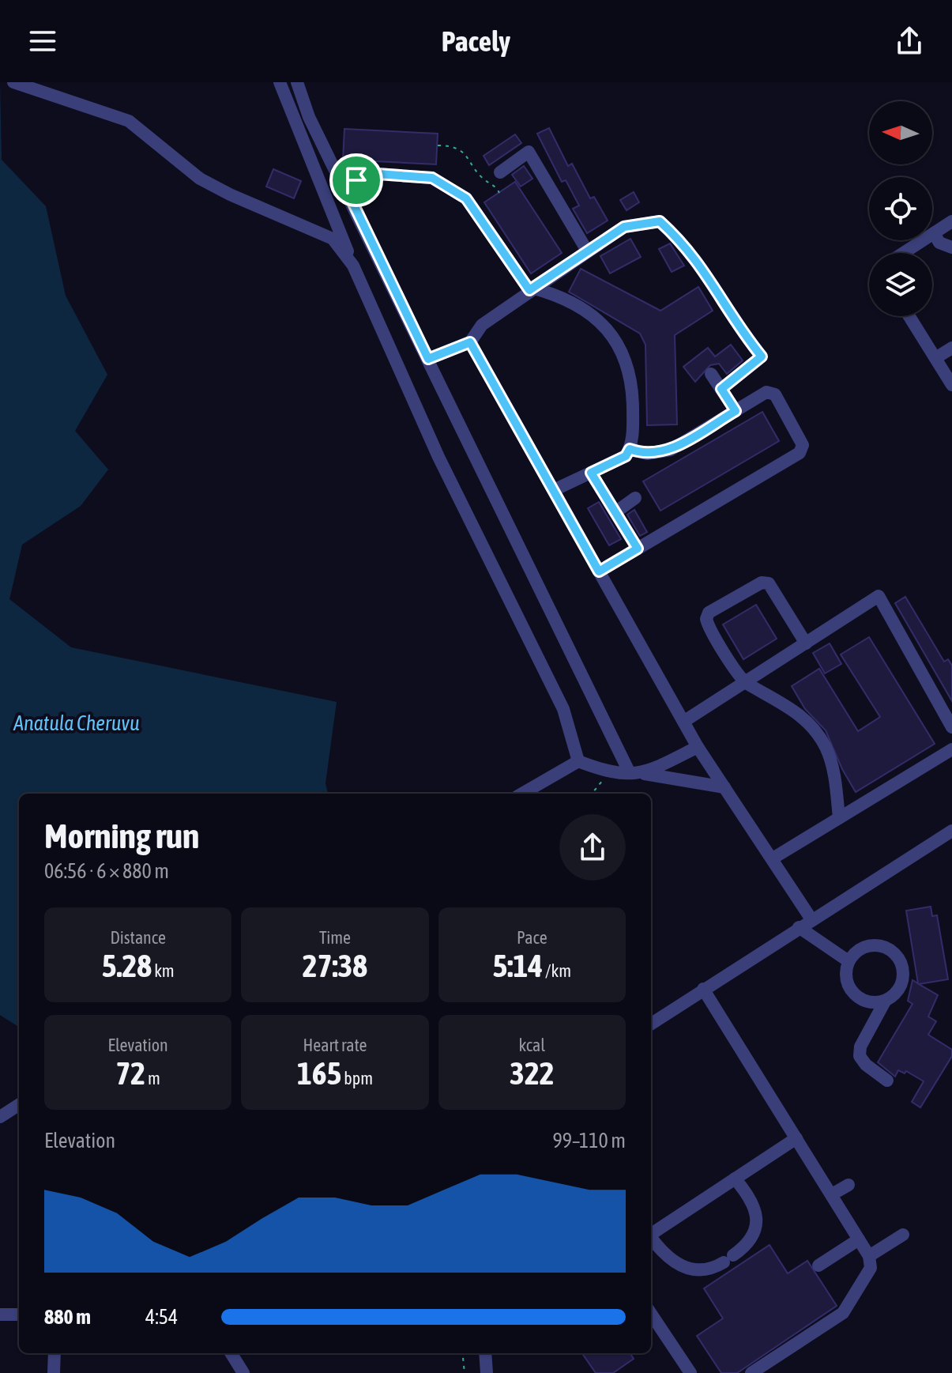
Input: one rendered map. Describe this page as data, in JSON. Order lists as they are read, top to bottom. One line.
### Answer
{"water":["Anatula Cheruvu"],"north":"left","page":{"header":"Pacely","heading":["Morning run","06:56 · 6 × 880 m"],"stats":[["Distance","5.28 km"],["Time","27:38"],["Pace","5:14 /km"],["Elevation","72 m"],["Heart rate","165 bpm"],["kcal","322"]],"chart":["Elevation","99–110 m"],"list":[{"name":"880 m","note":"4:54"}]}}
